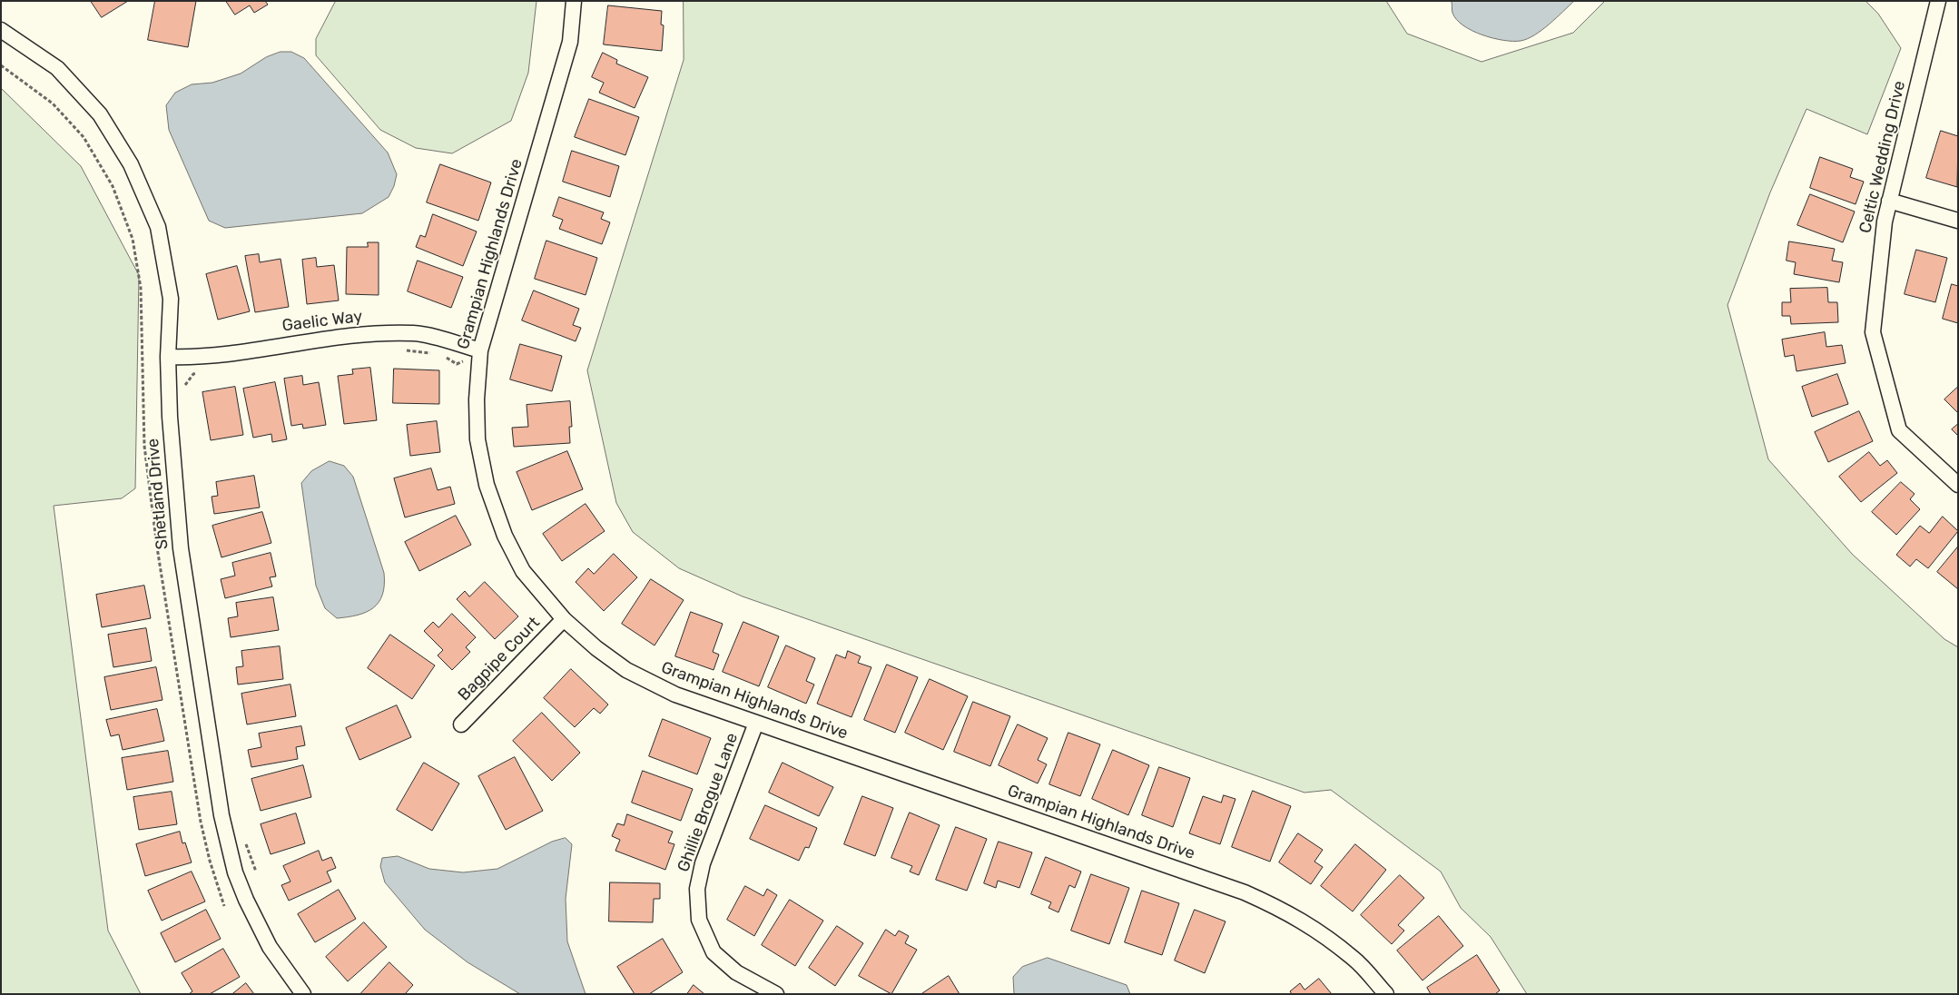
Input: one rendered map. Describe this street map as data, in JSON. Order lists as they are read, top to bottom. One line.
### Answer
{"streets":{"street":["Celtic Wedding Drive","Grampian Highlands Drive","Gaelic Way","Shetland Drive","Bagpipe Court","Ghillie Brogue Lane"]},"crossings":[["Grampian Highlands Drive","Gaelic Way"],["Grampian Highlands Drive","Bagpipe Court"],["Grampian Highlands Drive","Ghillie Brogue Lane"],["Gaelic Way","Shetland Drive"]]}
